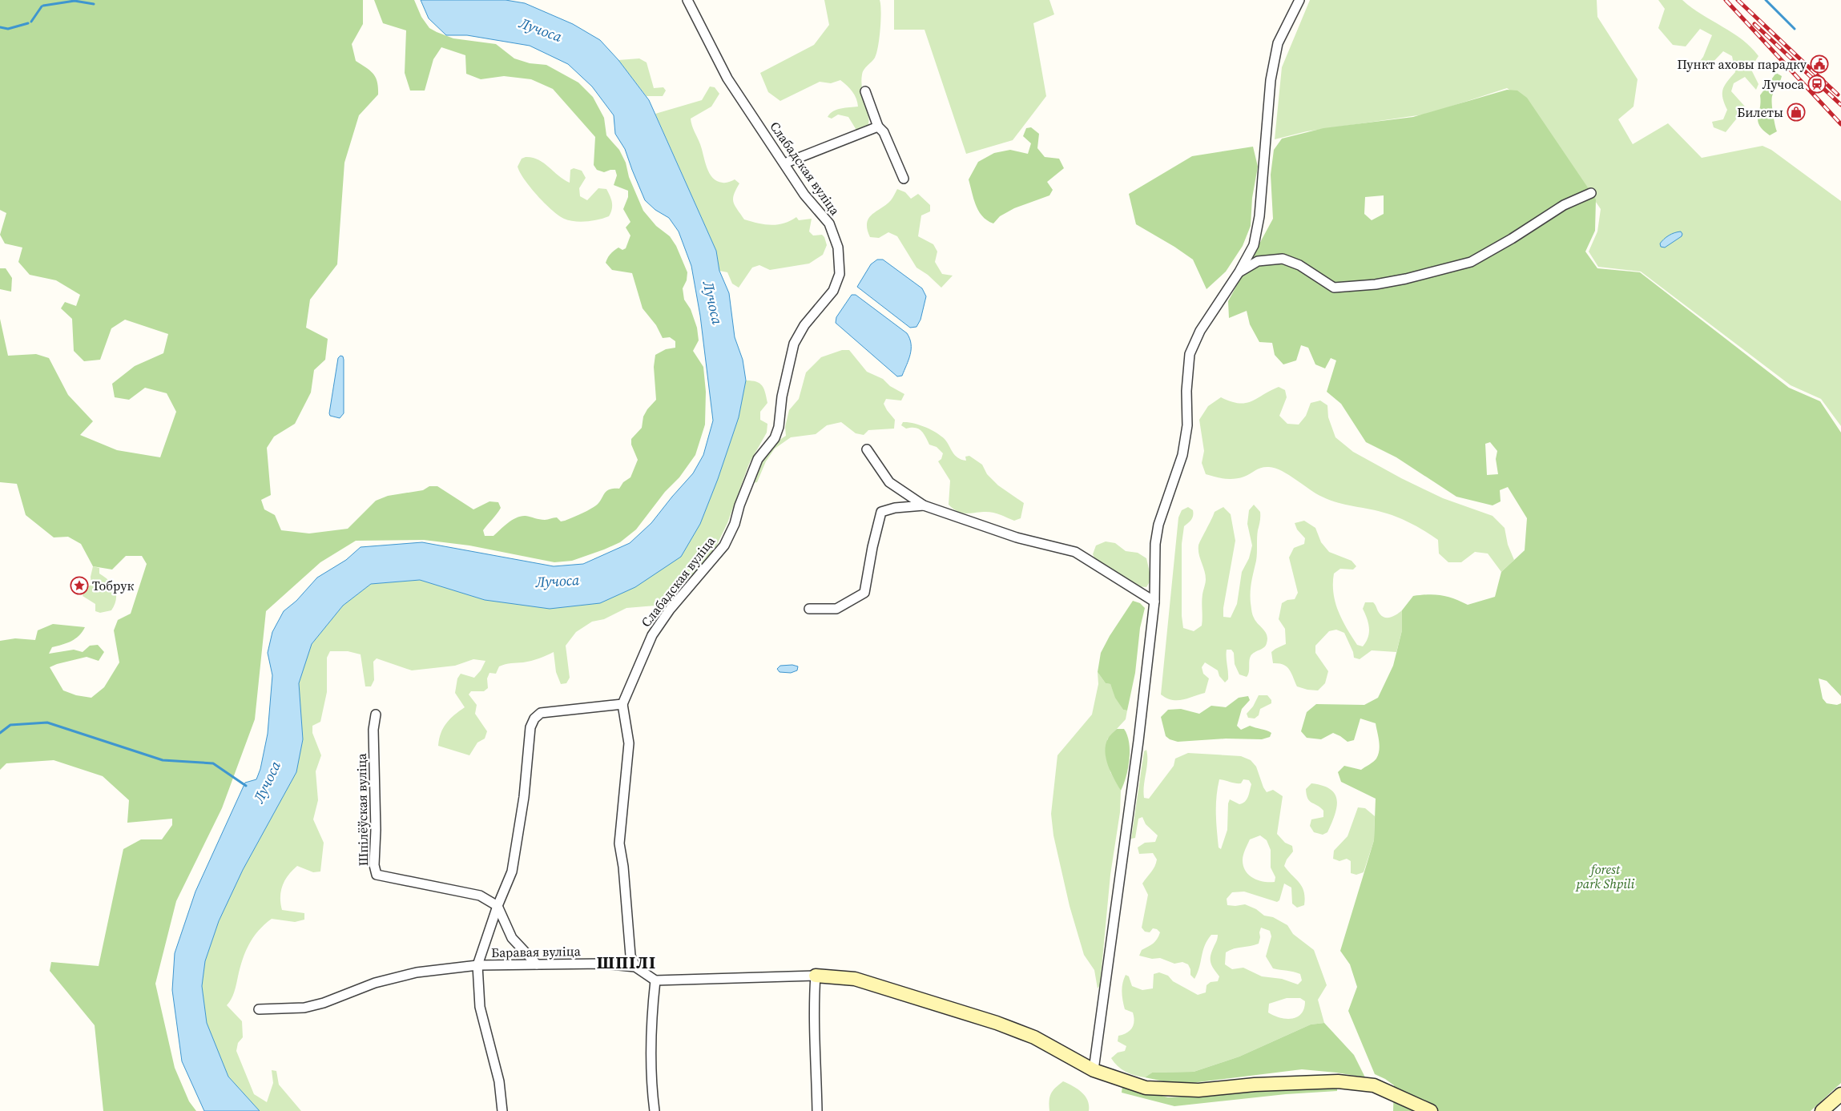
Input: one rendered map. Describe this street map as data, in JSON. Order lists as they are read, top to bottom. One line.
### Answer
{"streets":{"street":["Слабадская вуліца","Шпілёўская вуліца","Баравая вуліца"]},"districts":["ШПІЛІ"],"water":["Лучоса"],"parks":["forest park Shpili"],"places":{"public building":["Пункт аховы парадку"],"station":["Лучоса"],"shop":["Билеты"],"place":["Тобрук"]}}
